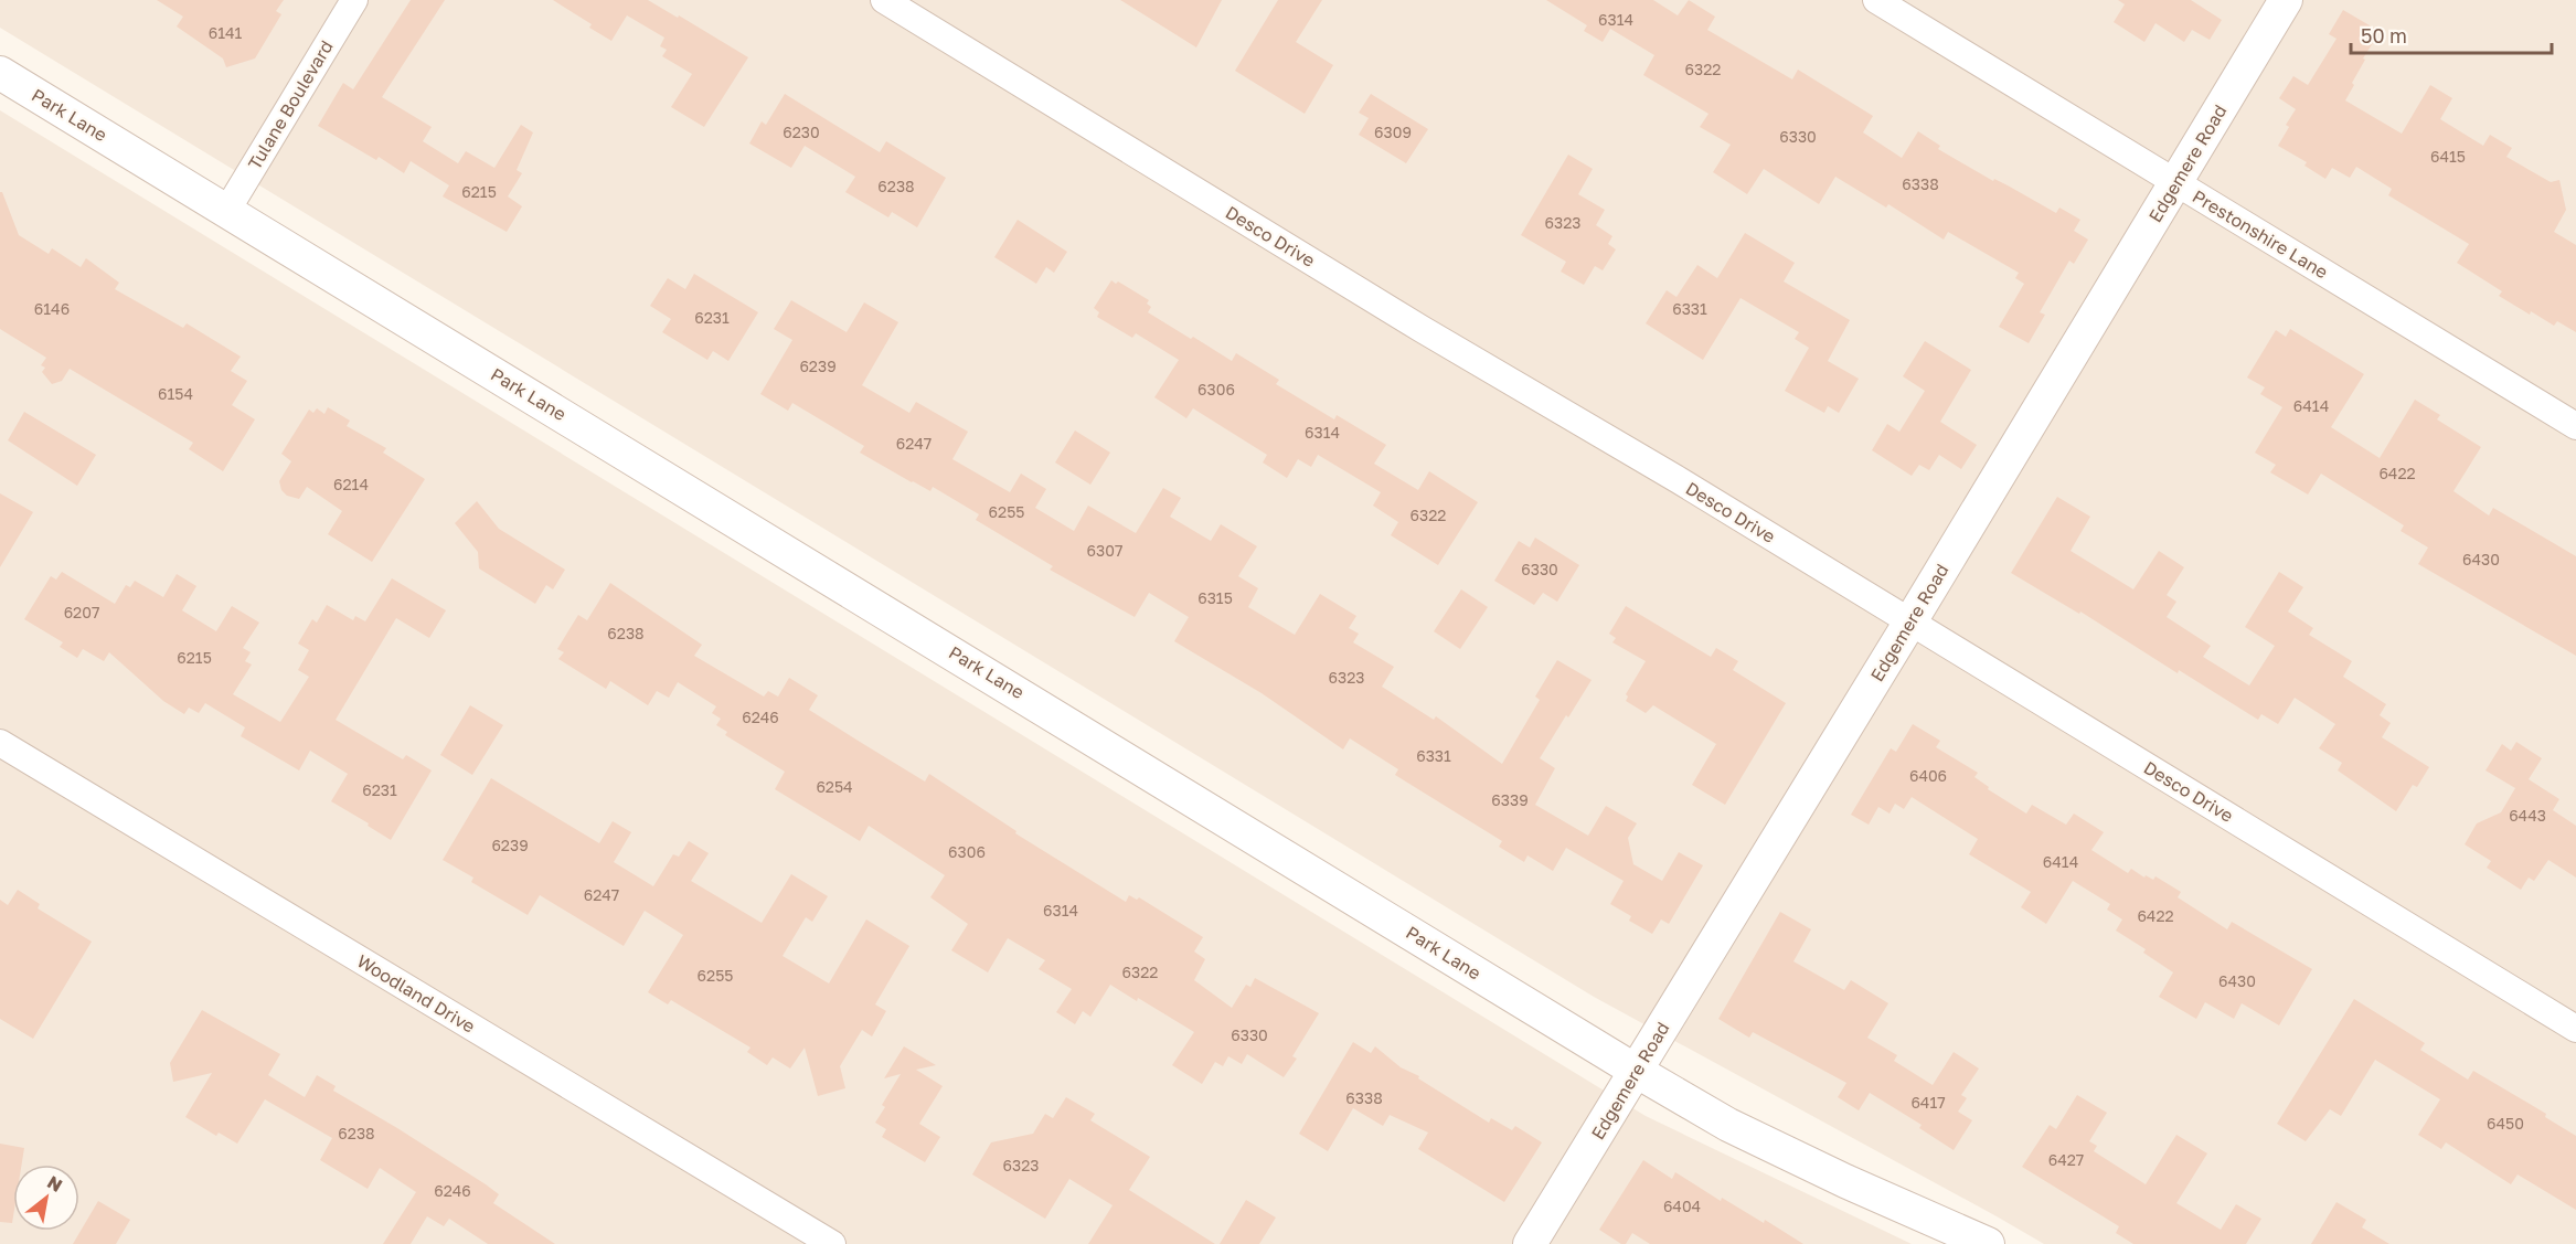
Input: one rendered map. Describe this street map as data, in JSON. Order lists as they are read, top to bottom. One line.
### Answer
{"streets":{"street":["Tulane Boulevard","Park Lane","Edgemere Road","Prestonshire Lane","Desco Drive","Woodland Drive"]},"crossings":[["Tulane Boulevard","Park Lane"],["Park Lane","Edgemere Road"],["Edgemere Road","Prestonshire Lane"],["Edgemere Road","Desco Drive"]],"house_numbers":["6314","6141","6322","6230","6309","6330","6415","6338","6238","6215","6323","6146","6331","6231","6239","6306","6154","6414","6314","6247","6422","6214","6255","6322","6307","6430","6330","6315","6207","6238","6215","6323","6246","6331","6406","6254","6231","6339","6443","6239","6306","6414","6247","6314","6422","6322","6255","6430","6330","6338","6417","6450","6238","6427","6323","6246","6404"],"scale_bar":"50 m","north":"top right"}
